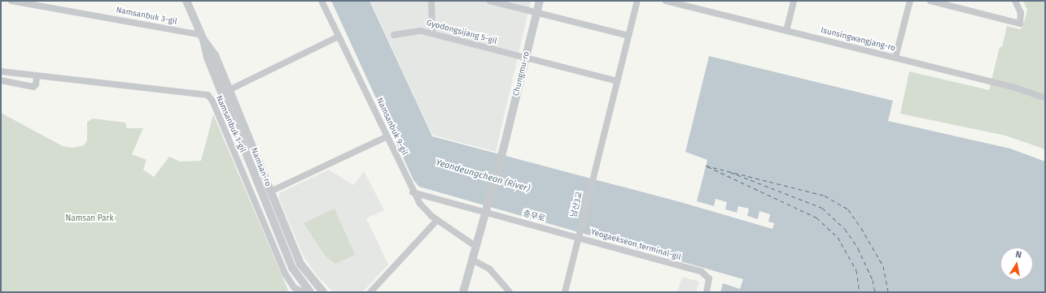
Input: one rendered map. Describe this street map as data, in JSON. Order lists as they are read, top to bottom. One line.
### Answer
{"streets":{"street":["Namsanbuk 3-gil","Gyodongsijang 5-gil","Isunsingwangjang-ro","Chungmu-ro","Namsanbuk 1-gil","Namsanbuk 9-gil","Namsan-ro","남산3교","충무로","Yeogaekseon terminal-gil"]},"crossings":[["Namsanbuk 3-gil","Namsan-ro"],["Gyodongsijang 5-gil","Chungmu-ro"],["Gyodongsijang 5-gil","남산3교"],["Chungmu-ro","충무로"],["남산3교","충무로"],["남산3교","Yeogaekseon terminal-gil"],["충무로","Yeogaekseon terminal-gil"]],"water":["Yeondeungcheon (River)"],"parks":["Namsan Park"],"north":"top"}
